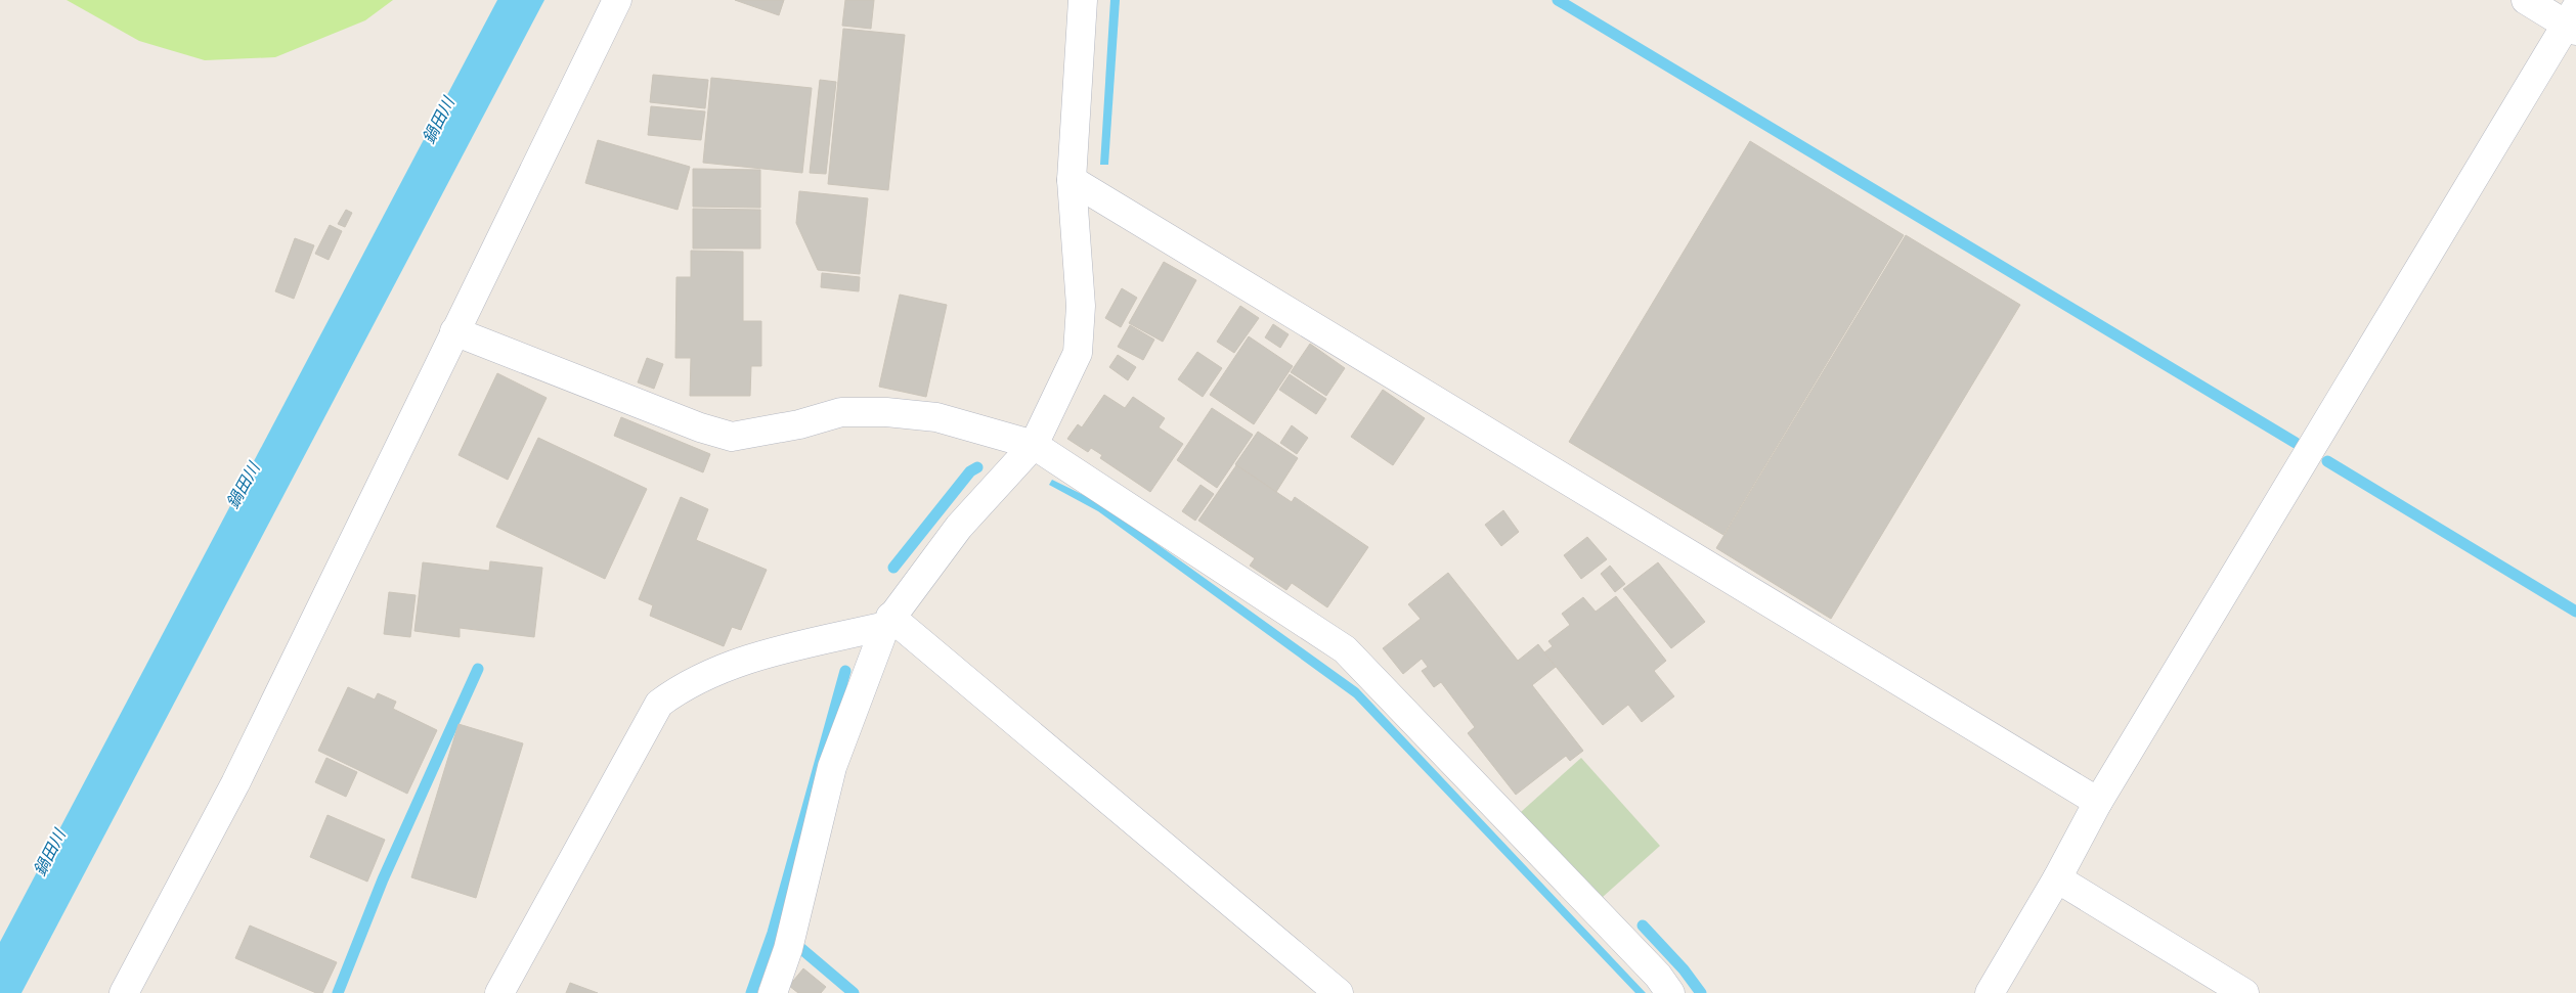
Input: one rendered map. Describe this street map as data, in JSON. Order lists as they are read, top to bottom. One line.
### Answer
{"water":["鍋田川"]}
